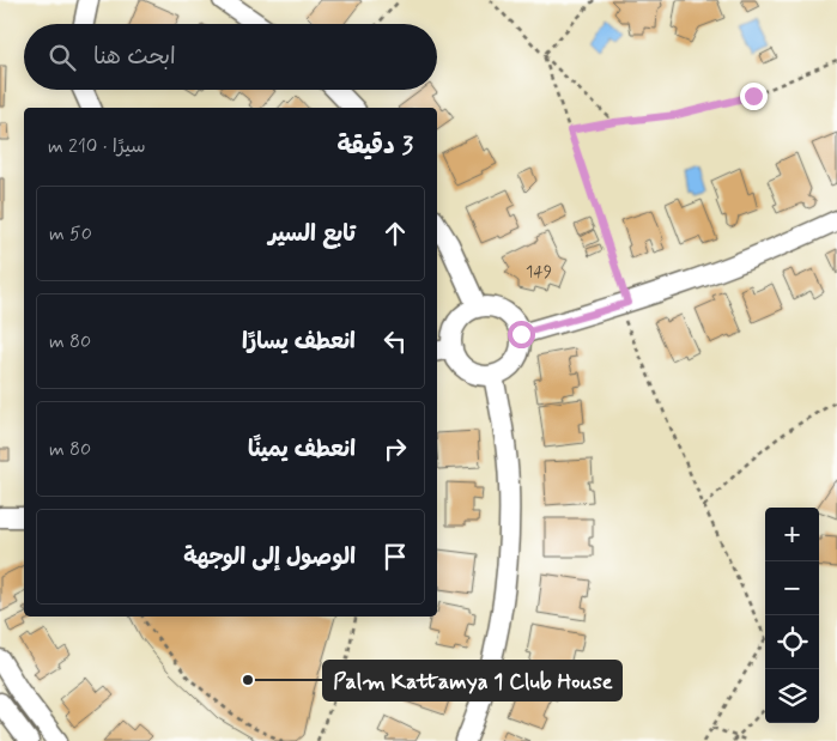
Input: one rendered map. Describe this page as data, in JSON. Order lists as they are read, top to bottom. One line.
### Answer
{"places":["Palm Kattamya 1 Club House"],"house_numbers":["149"],"page":{"search":"ابحث هنا","heading":["3 دقيقة","سيرًا · 210 m"],"list":[["تابع السير","50 m"],["انعطف يسارًا","80 m"],["انعطف يمينًا","80 m"],"الوصول إلى الوجهة"],"map_buttons":["+","−"]}}
